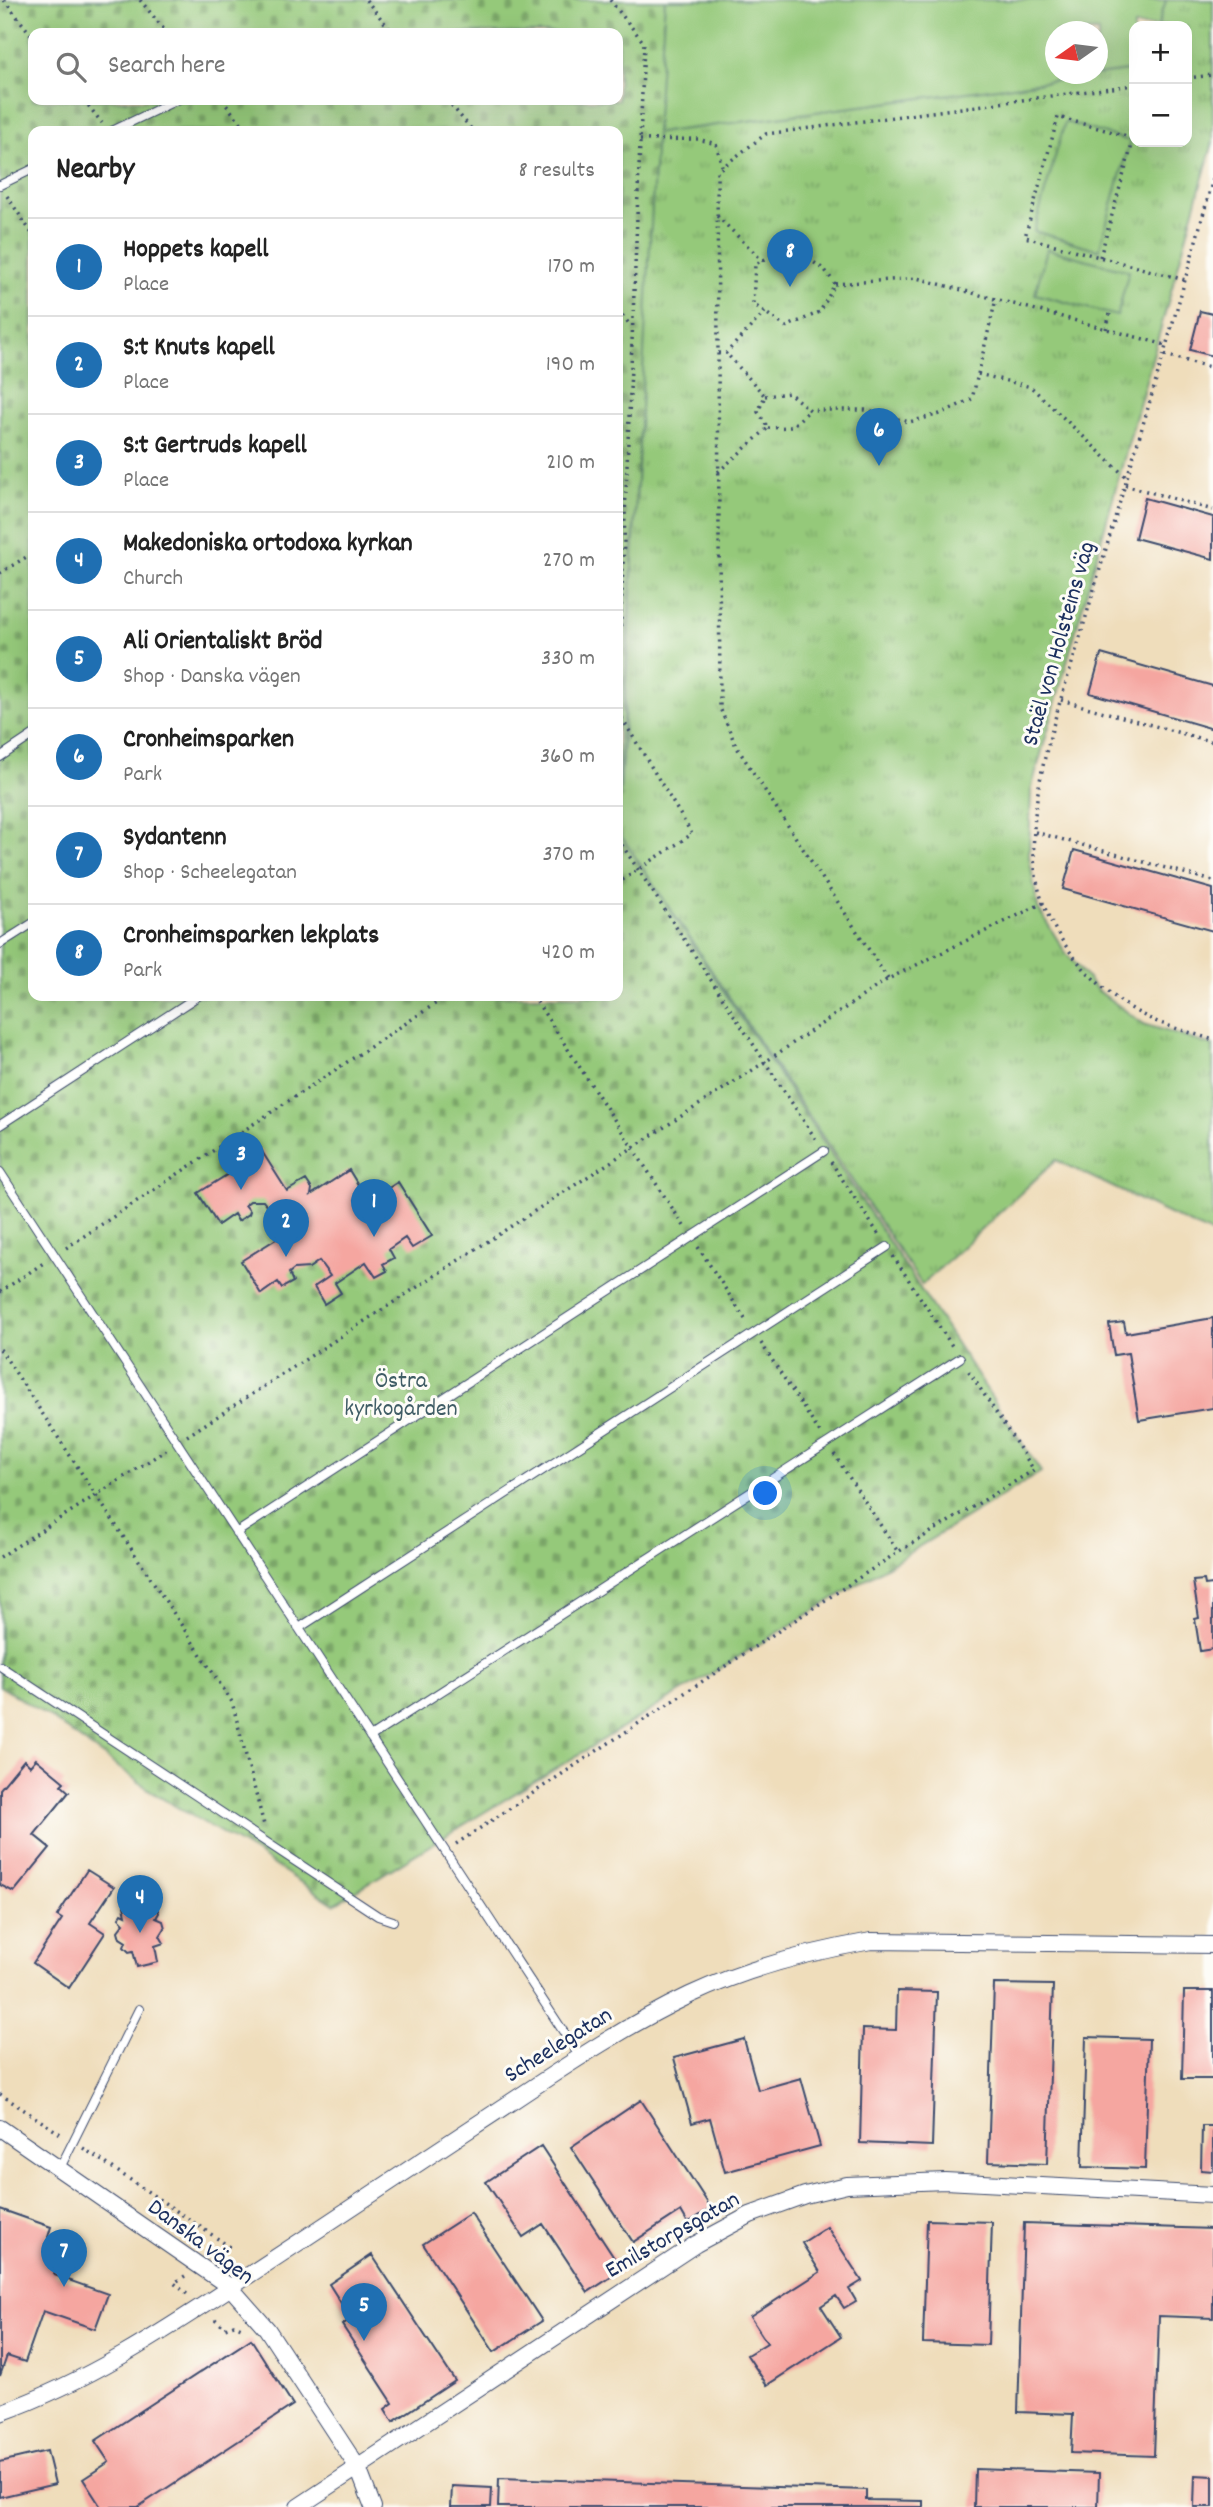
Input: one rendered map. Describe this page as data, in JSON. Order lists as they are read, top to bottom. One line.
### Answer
{"streets":{"street":["Scheelegatan","Emilstorpsgatan","Danska vägen"],"path":["Staël von Holsteins väg"]},"crossings":[["Scheelegatan","Danska vägen"],["Emilstorpsgatan","Danska vägen"]],"parks":["Östra kyrkogården"],"north":"left","page":{"map_buttons":["+","−"],"search":"Search here","heading":["Nearby","8 results"],"list":[{"mark":"1","name":"Hoppets kapell","note":"Place","value":"170 m"},{"mark":"2","name":"S:t Knuts kapell","note":"Place","value":"190 m"},{"mark":"3","name":"S:t Gertruds kapell","note":"Place","value":"210 m"},{"mark":"4","name":"Makedoniska ortodoxa kyrkan","note":"Church","value":"270 m"},{"mark":"5","name":"Ali Orientaliskt Bröd","note":"Shop · Danska vägen","value":"330 m"},{"mark":"6","name":"Cronheimsparken","note":"Park","value":"360 m"},{"mark":"7","name":"Sydantenn","note":"Shop · Scheelegatan","value":"370 m"},{"mark":"8","name":"Cronheimsparken lekplats","note":"Park","value":"420 m"}],"pins":["8","6","3","1","2","4","7","5"]}}
